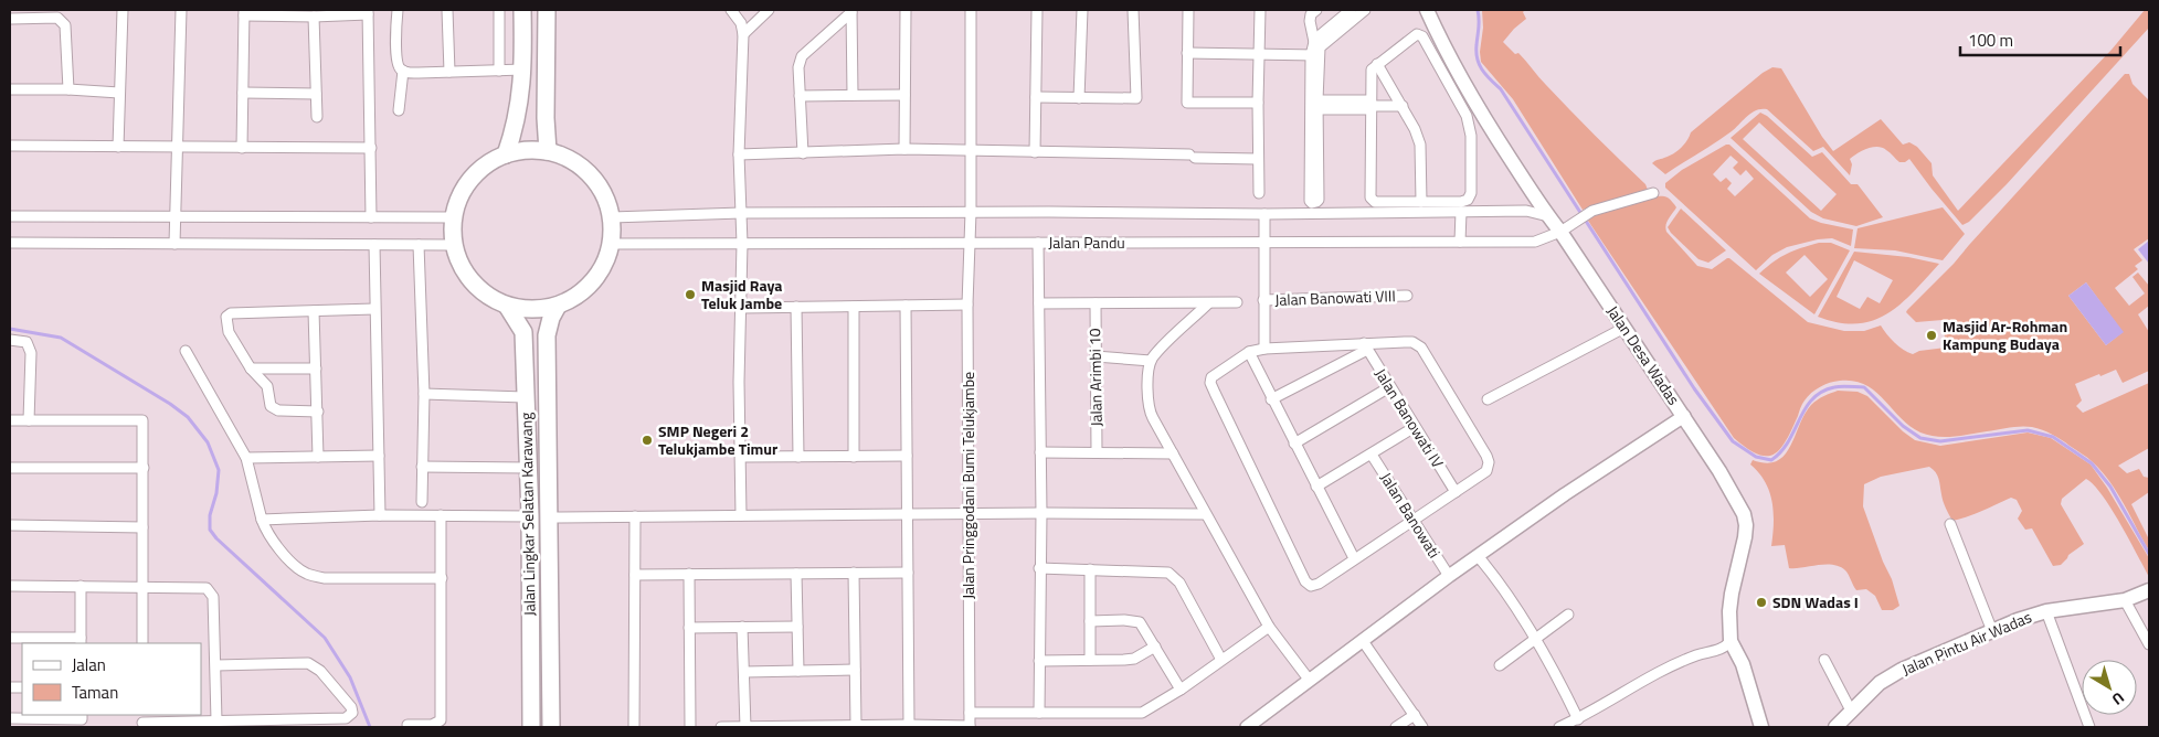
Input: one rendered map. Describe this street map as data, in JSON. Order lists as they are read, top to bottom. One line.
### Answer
{"streets":{"main road":["Jalan Desa Wadas","Jalan Lingkar Selatan Karawang","Jalan Pintu Air Wadas"],"street":["Jalan Pandu","Jalan Banowati VIII","Jalan Arimbi 10","Jalan Banowati IV","Jalan Pringgodani Bumi Telukjambe","Jalan Banowati"]},"crossings":[["Jalan Pandu","Jalan Desa Wadas"],["Jalan Pandu","Jalan Pringgodani Bumi Telukjambe"],["Jalan Pandu","Jalan Lingkar Selatan Karawang"]],"places":["Masjid Raya Teluk Jambe","Masjid Ar-Rohman Kampung Budaya","SMP Negeri 2 Telukjambe Timur","SDN Wadas I"],"legend":["Jalan","Taman"],"scale_bar":"100 m","north":"bottom right"}
